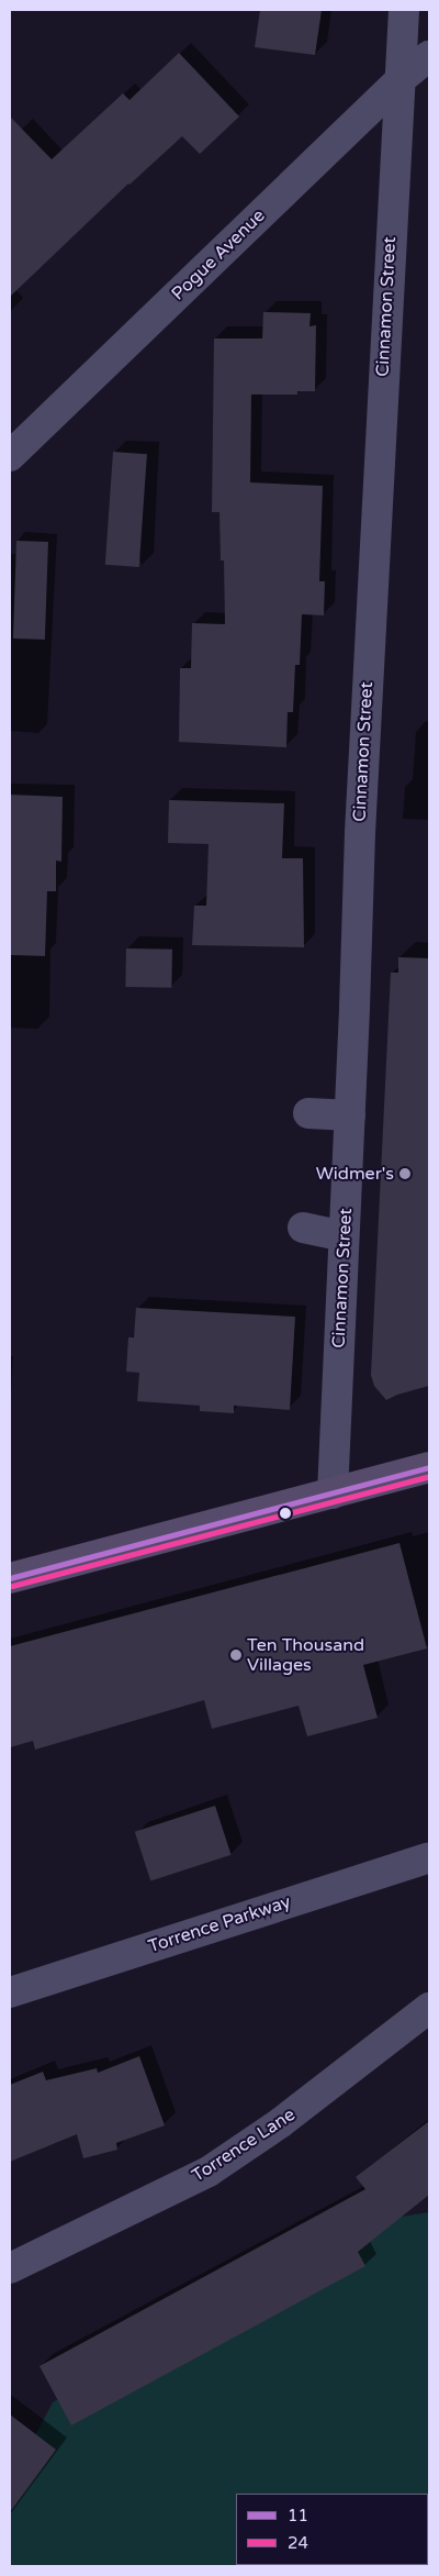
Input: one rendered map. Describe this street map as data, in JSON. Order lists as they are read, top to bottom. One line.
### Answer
{"streets":{"street":["Pogue Avenue","Cinnamon Street","Torrence Parkway","Torrence Lane"]},"crossings":[["Pogue Avenue","Cinnamon Street"]],"places":["Widmer's","Ten Thousand Villages"],"lines":["transit line 11","transit line 24"],"legend":["11","24"]}
